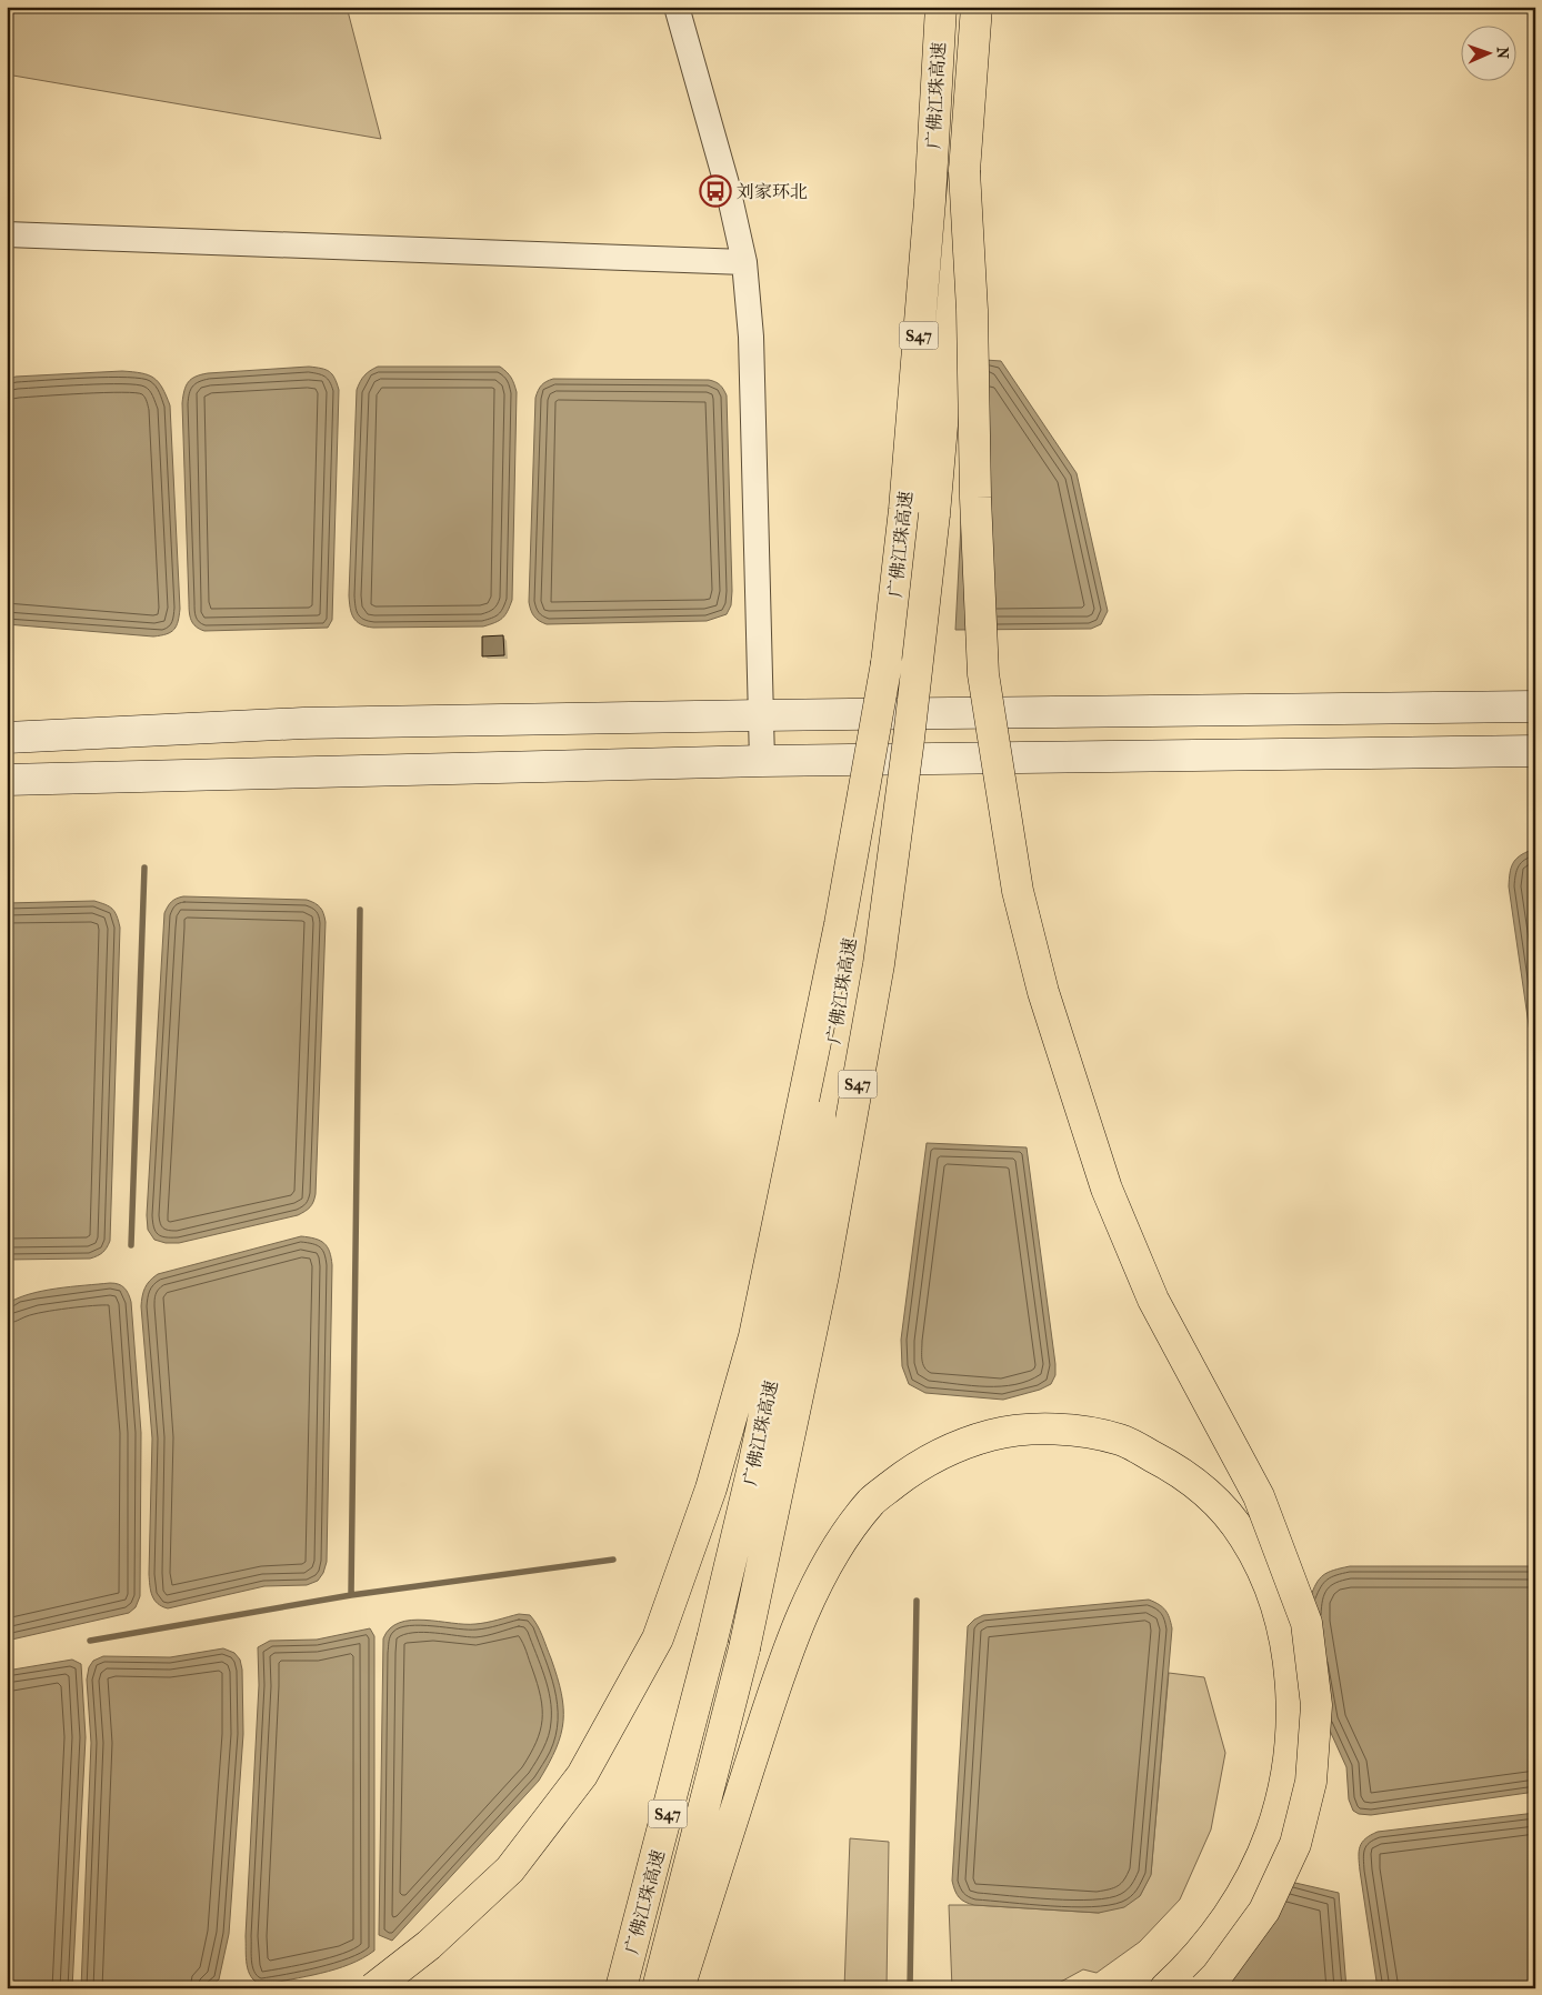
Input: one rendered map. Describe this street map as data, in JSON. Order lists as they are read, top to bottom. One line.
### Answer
{"streets":{"highway":["广佛江珠高速","S47"]},"places":{"bus stop":["刘家环北"]},"north":"right"}
